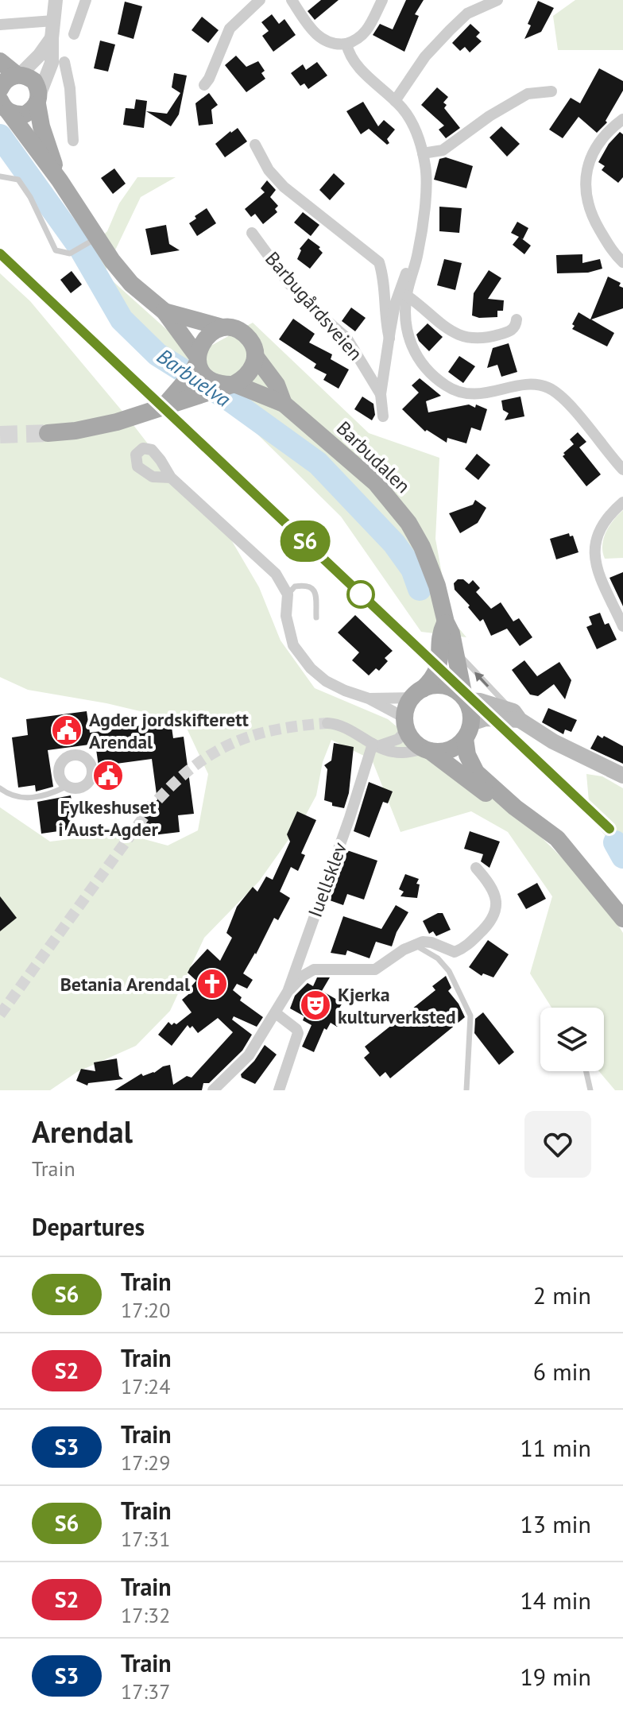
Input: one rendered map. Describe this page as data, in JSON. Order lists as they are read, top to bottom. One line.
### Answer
{"streets":{"main road":["Barbudalen"],"street":["Barbugårdsveien","Iuellsklev"]},"water":["Barbuelva"],"places":{"public building":["Agder jordskifterett Arendal","Fylkeshuset i Aust-Agder"],"church":["Betania Arendal"],"theatre":["Kjerka kulturverksted"]},"page":{"on_map":"S6","heading":[["Arendal","Train"],"Departures"],"list":[{"mark":"S6","name":"Train","note":"17:20","value":"2 min"},{"mark":"S2","name":"Train","note":"17:24","value":"6 min"},{"mark":"S3","name":"Train","note":"17:29","value":"11 min"},{"mark":"S6","name":"Train","note":"17:31","value":"13 min"},{"mark":"S2","name":"Train","note":"17:32","value":"14 min"},{"mark":"S3","name":"Train","note":"17:37","value":"19 min"}]}}
